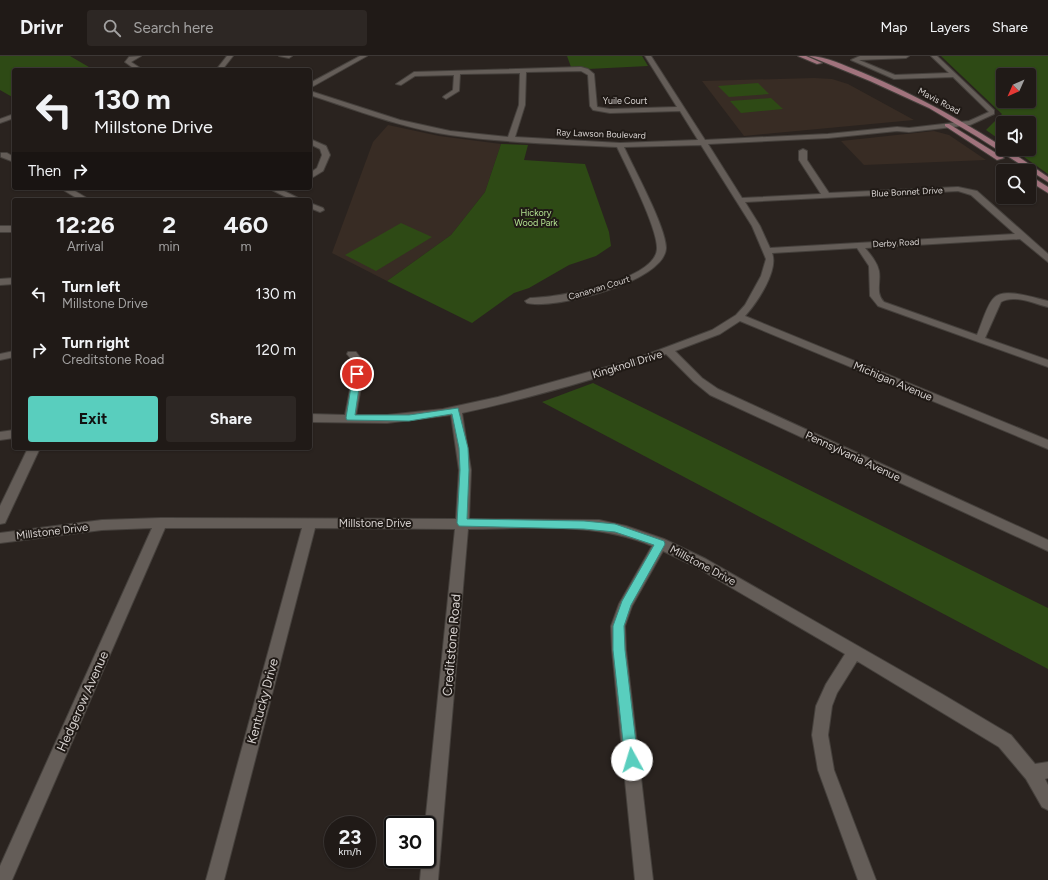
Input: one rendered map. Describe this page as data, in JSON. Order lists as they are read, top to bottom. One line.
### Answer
{"streets":{"main road":["Mavis Road"],"street":["Yuile Court","Ray Lawson Boulevard","Blue Bonnet Drive","Derby Road","Canarvan Court","Kingknoll Drive","Michigan Avenue","Pennsylvania Avenue","Millstone Drive","Creditstone Road","Hedgerow Avenue","Kentucky Drive"]},"crossings":[["Yuile Court","Kingknoll Drive"],["Mavis Road","Ray Lawson Boulevard"],["Ray Lawson Boulevard","Canarvan Court"],["Ray Lawson Boulevard","Kingknoll Drive"],["Blue Bonnet Drive","Derby Road"],["Blue Bonnet Drive","Kingknoll Drive"],["Derby Road","Kingknoll Drive"],["Kingknoll Drive","Michigan Avenue"],["Kingknoll Drive","Pennsylvania Avenue"],["Kingknoll Drive","Creditstone Road"],["Millstone Drive","Creditstone Road"],["Millstone Drive","Hedgerow Avenue"],["Millstone Drive","Kentucky Drive"]],"parks":["Hickory Wood Park"],"north":"bottom left","page":{"header":"Drivr","search":"Search here","nav":["Map","Layers","Share"],"turn":["130 m","Millstone Drive"],"then":"Then","eta":["12:26","Arrival","2","min","460","m"],"list":[{"name":"Turn left","note":"Millstone Drive","value":"130 m"},{"name":"Turn right","note":"Creditstone Road","value":"120 m"}],"buttons":["Exit","Share"],"speed":"23 km/h","limit":"30"}}
